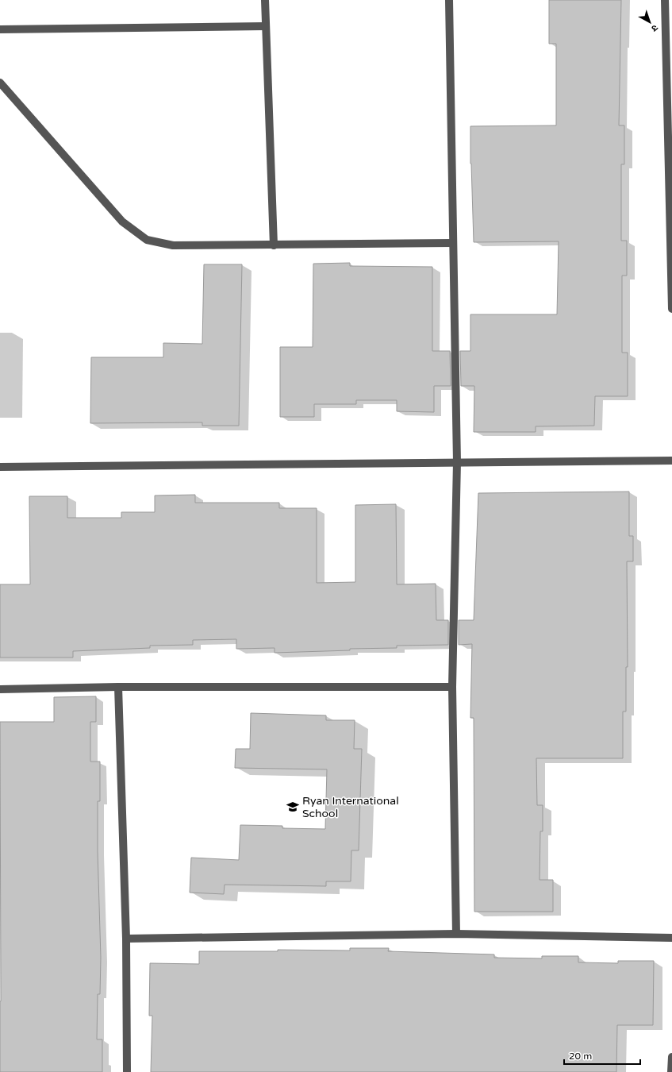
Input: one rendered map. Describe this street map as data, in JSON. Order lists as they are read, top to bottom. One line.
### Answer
{"places":{"school or university":["Ryan International School"]},"scale_bar":"20 m","north":"bottom right"}
